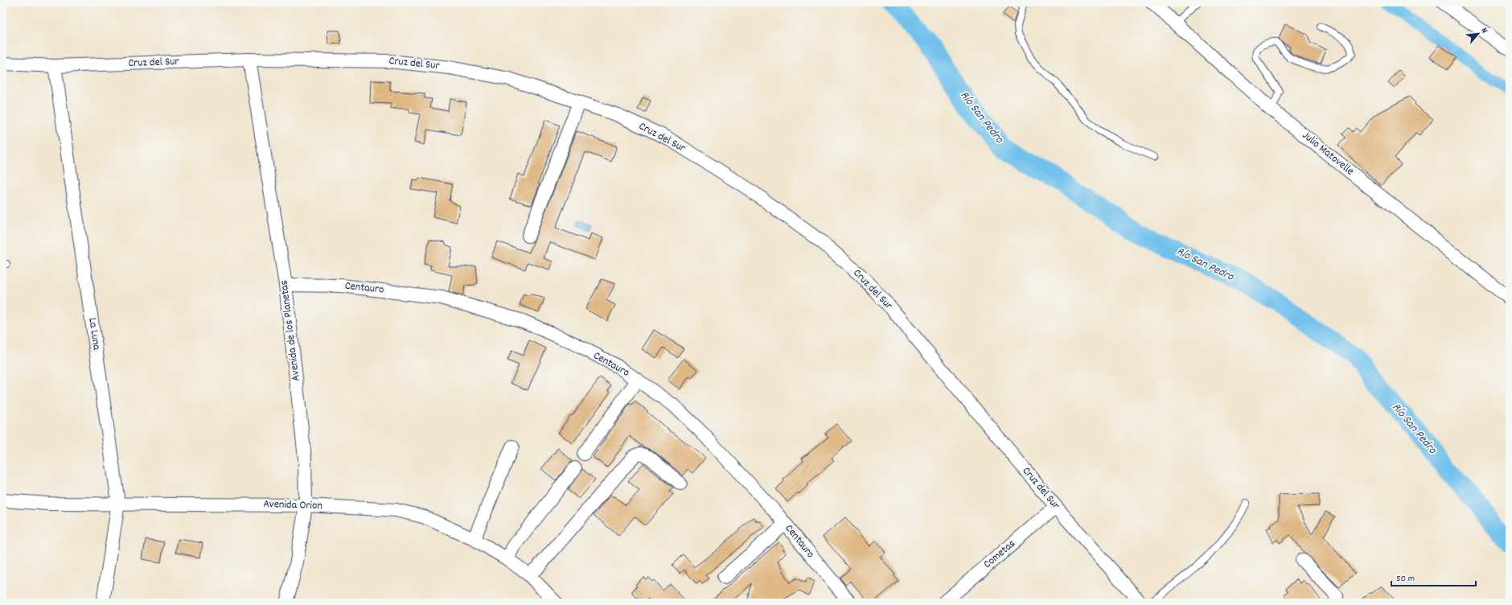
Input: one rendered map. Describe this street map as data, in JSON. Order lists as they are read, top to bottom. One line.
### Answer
{"streets":{"street":["Cruz del Sur","Julio Matovelle","Centauro","Avenida de los Planetas","La Luna","Avenida Orion","Cometas"]},"crossings":[["Cruz del Sur","Avenida de los Planetas"],["Cruz del Sur","La Luna"],["Cruz del Sur","Cometas"],["Centauro","Avenida de los Planetas"],["Avenida de los Planetas","Avenida Orion"],["La Luna","Avenida Orion"]],"water":["Río San Pedro"],"scale_bar":"50 m","north":"top right"}
